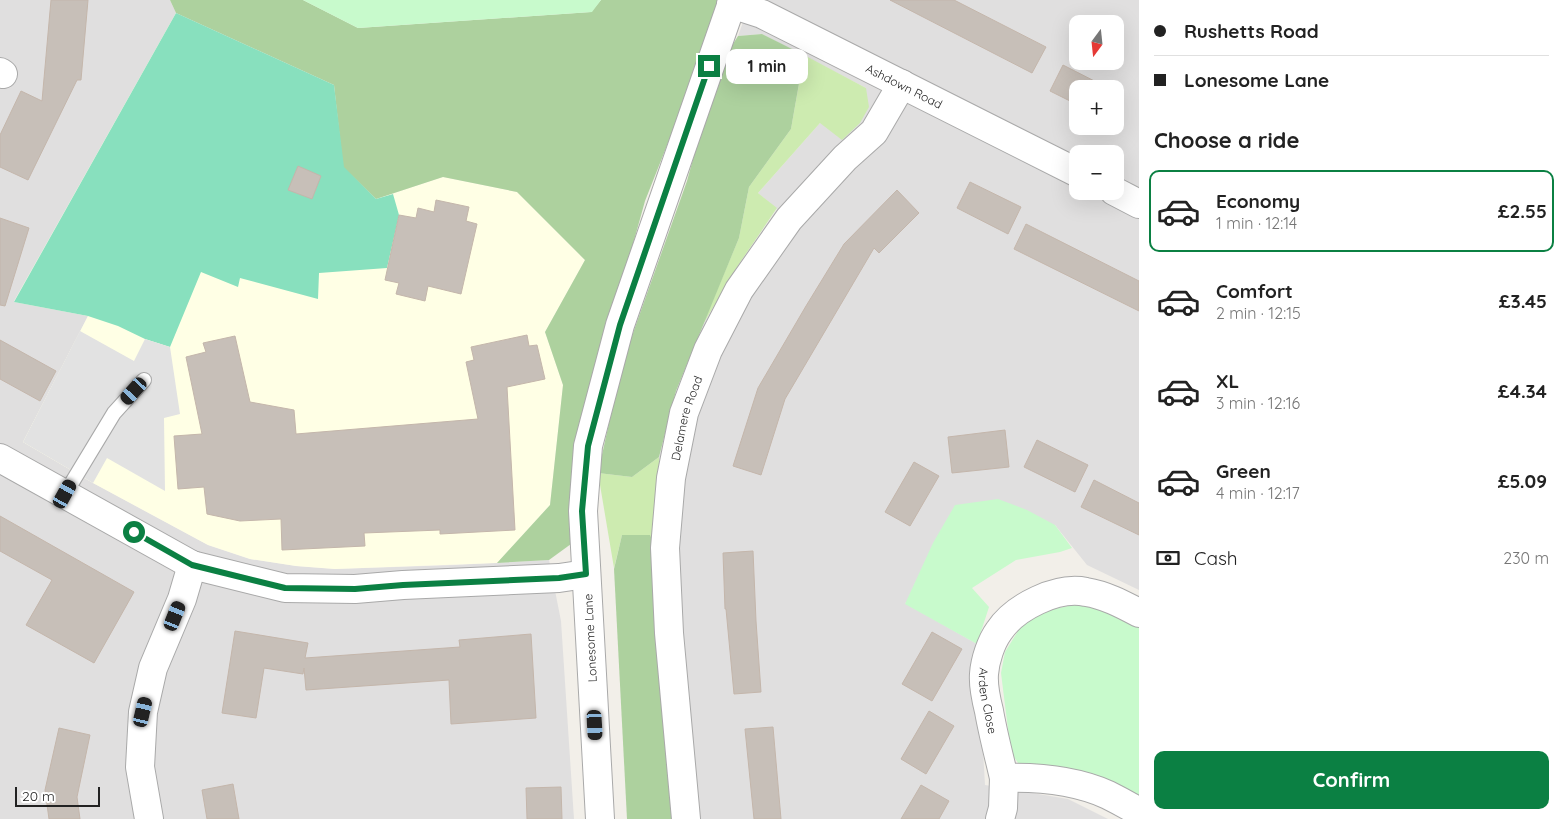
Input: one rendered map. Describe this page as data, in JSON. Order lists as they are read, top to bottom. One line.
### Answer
{"streets":{"street":["Ashdown Road","Delamere Road","Lonesome Lane","Arden Close"]},"crossings":[["Ashdown Road","Delamere Road"],["Ashdown Road","Lonesome Lane"]],"scale_bar":"20 m","north":"bottom","page":{"banner":["Rushetts Road","Lonesome Lane"],"map_buttons":["+","−"],"bubble":"1 min","heading":"Choose a ride","list":[{"name":"Economy","note":"1 min · 12:14","value":"£2.55"},{"name":"Comfort","note":"2 min · 12:15","value":"£3.45"},{"name":"XL","note":"3 min · 12:16","value":"£4.34"},{"name":"Green","note":"4 min · 12:17","value":"£5.09"}],"pay":["Cash","230 m"],"buttons":"Confirm","scale":"20 m"}}
